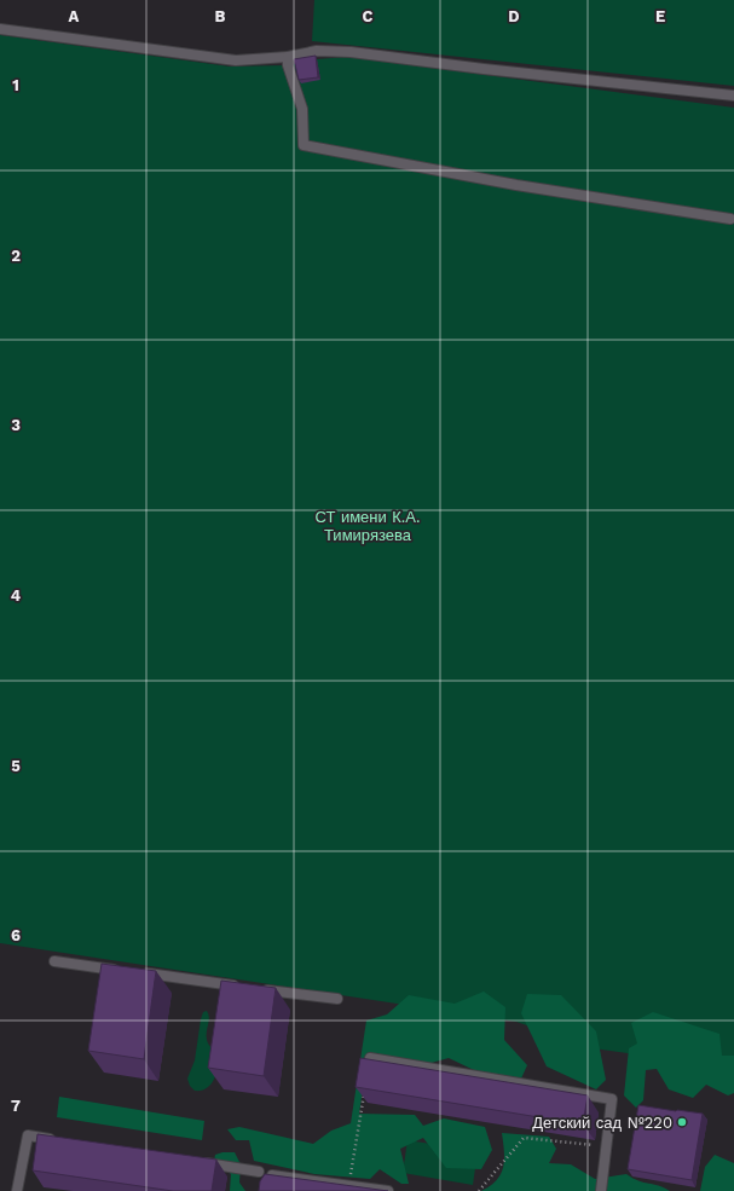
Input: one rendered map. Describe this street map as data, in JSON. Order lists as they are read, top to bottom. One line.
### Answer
{"parks":["СТ имени К.А. Тимирязева"],"places":["Детский сад №220"],"grid":{"columns":["A","B","C","D","E"],"rows":["1","2","3","4","5","6","7"]}}
